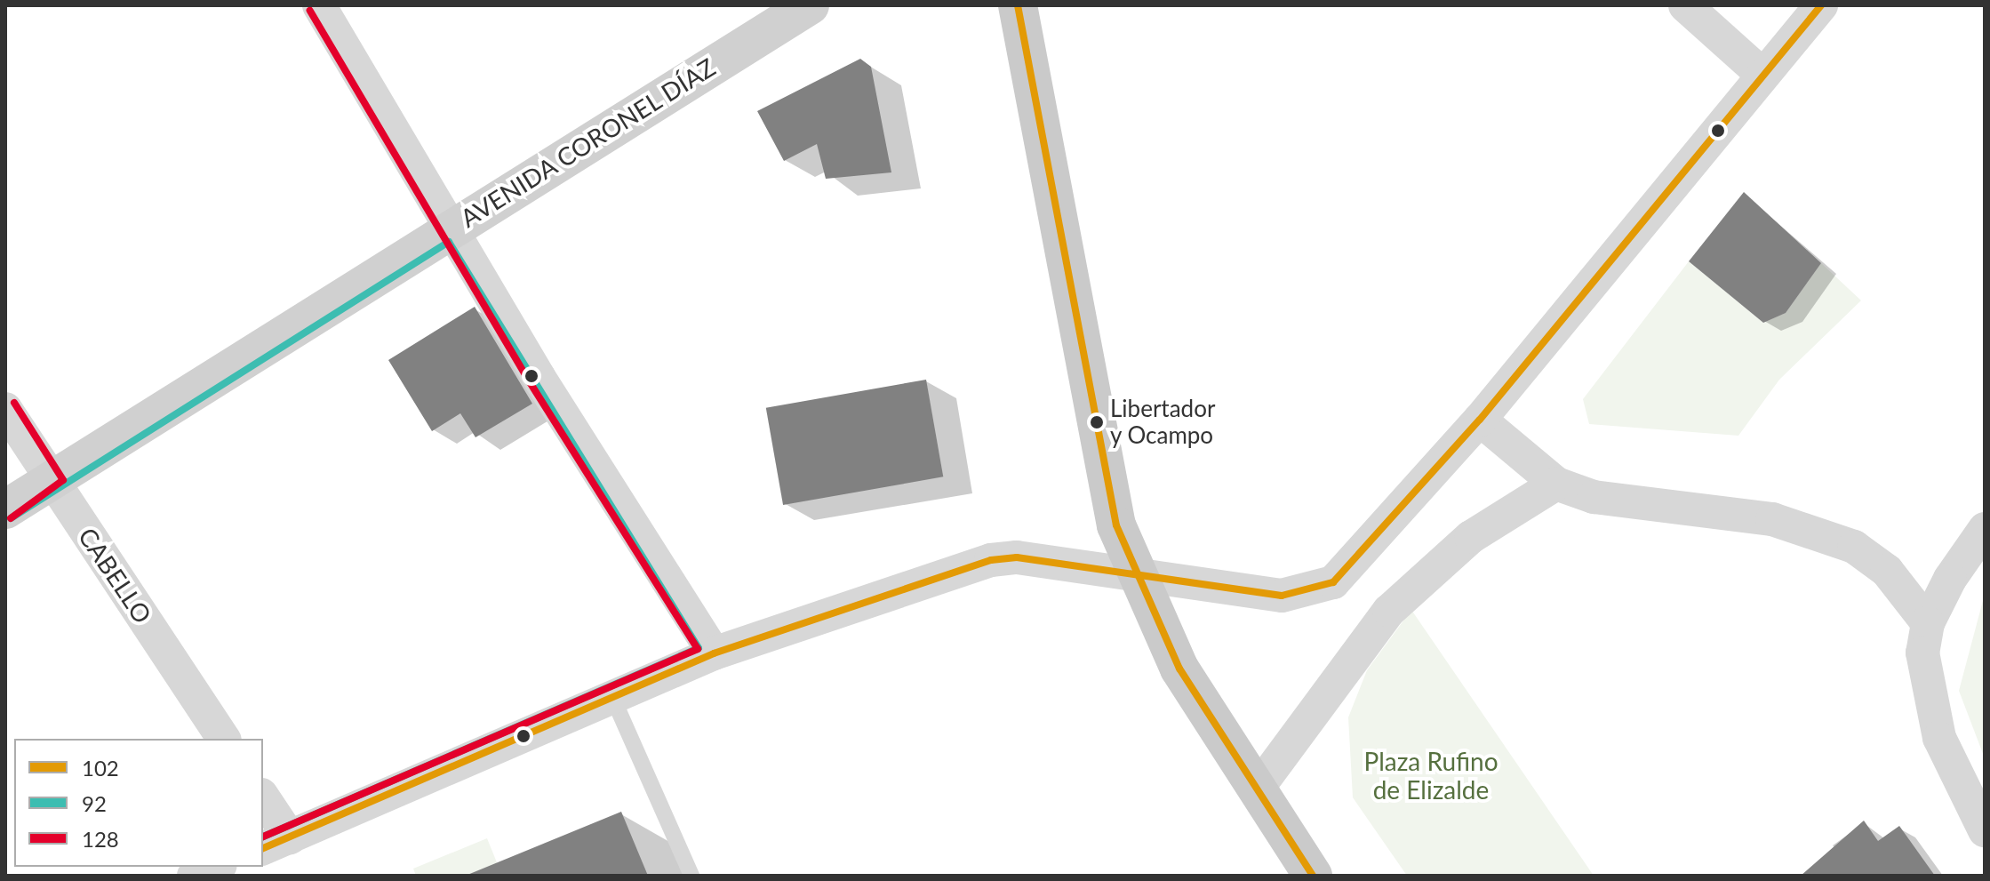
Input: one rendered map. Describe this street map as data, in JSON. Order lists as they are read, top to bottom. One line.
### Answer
{"streets":{"main road":["AVENIDA CORONEL DÍAZ"],"street":["CABELLO"]},"crossings":[["AVENIDA CORONEL DÍAZ","CABELLO"]],"parks":["Plaza Rufino de Elizalde"],"places":["Libertador y Ocampo"],"lines":["transit line 102","transit line 128","transit line 92"],"legend":["102","92","128"]}
